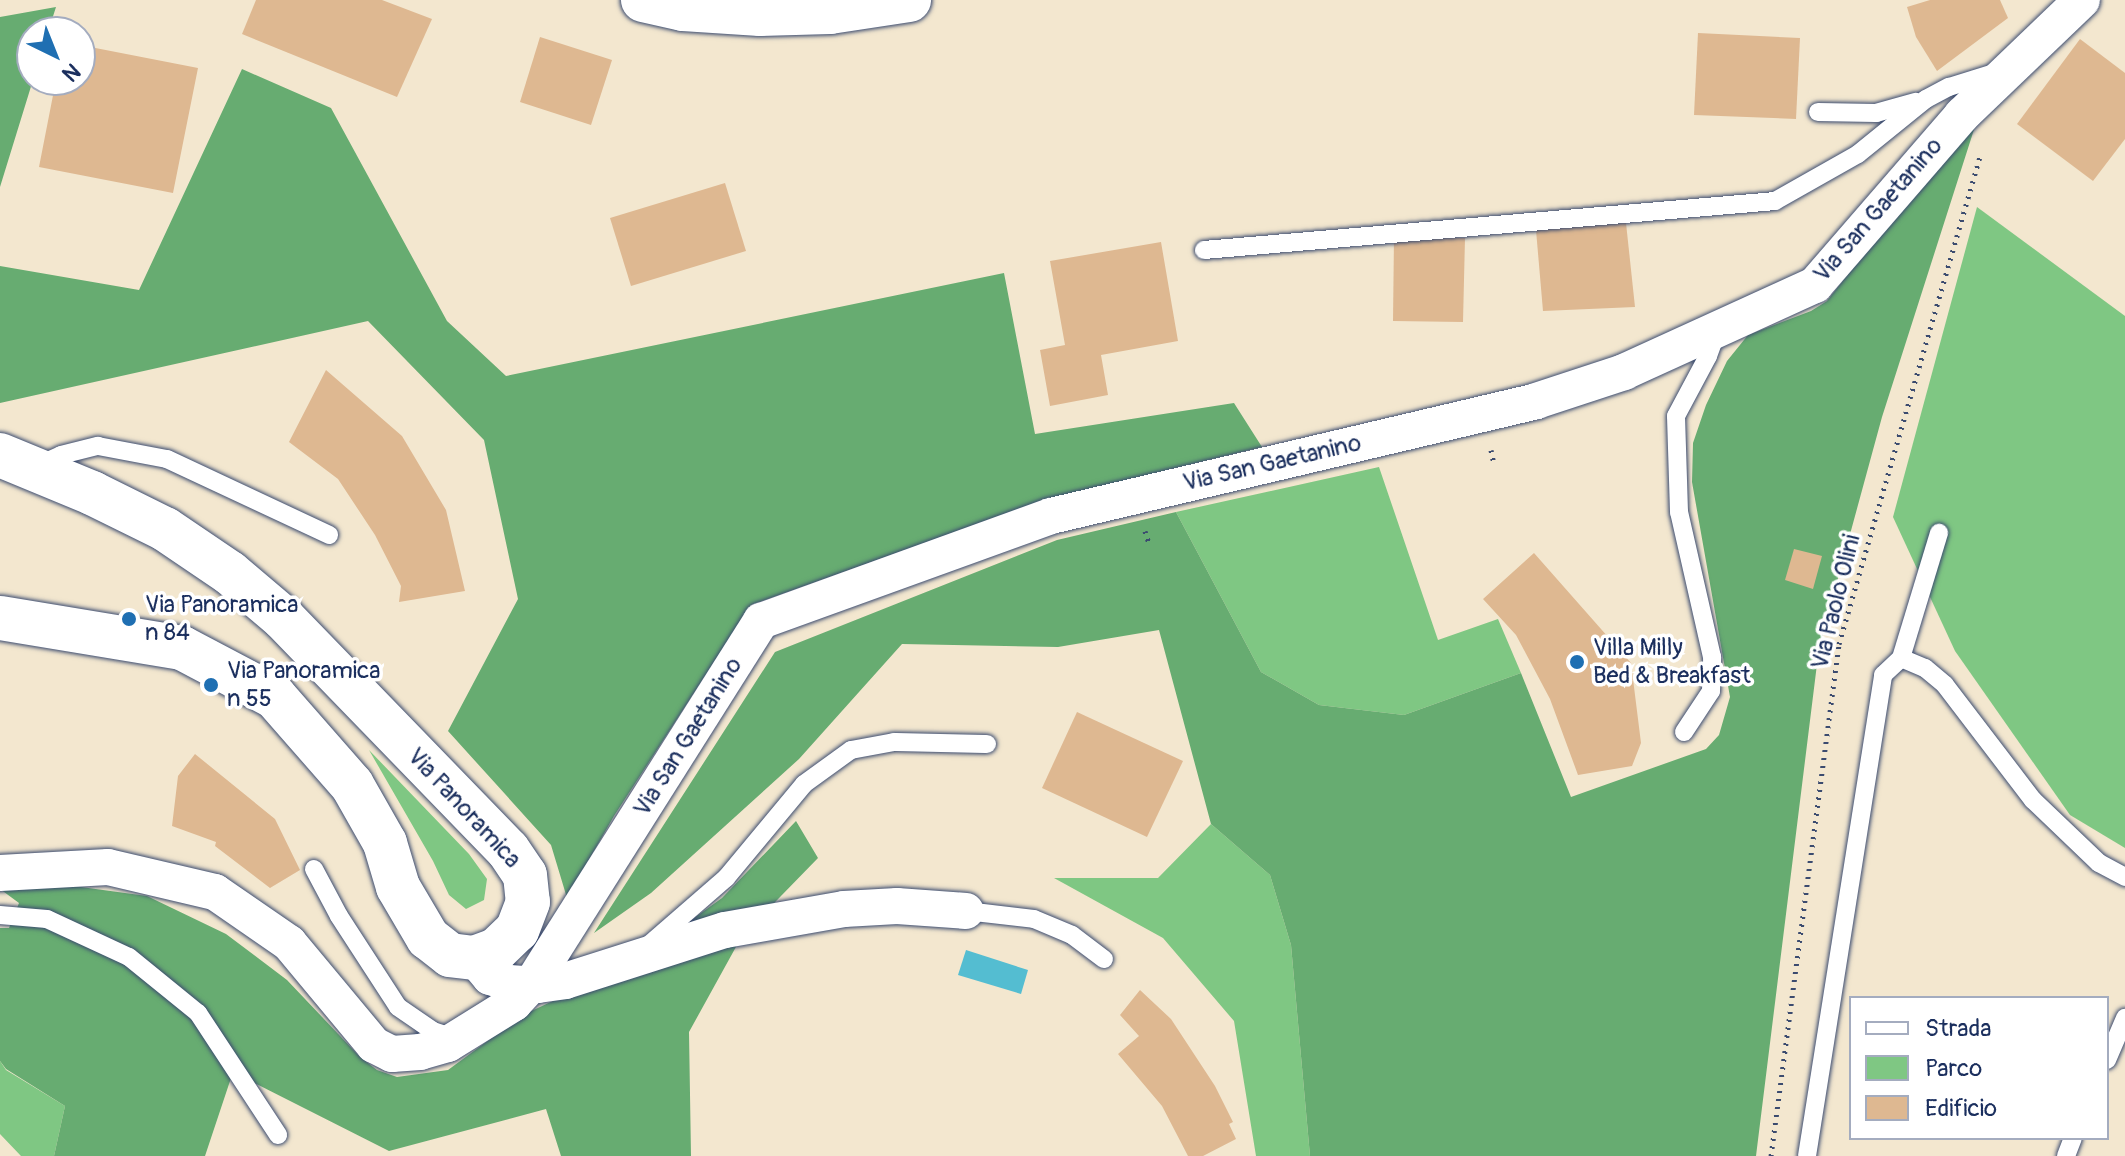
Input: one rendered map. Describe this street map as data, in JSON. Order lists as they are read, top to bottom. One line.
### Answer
{"streets":{"street":["Via San Gaetanino","Via Panoramica"],"path":["Via Paolo Olini"]},"places":["Via Panoramica n 84","Villa Milly Bed & Breakfast","Via Panoramica n 55"],"legend":["Strada","Parco","Edificio"],"north":"bottom right"}
